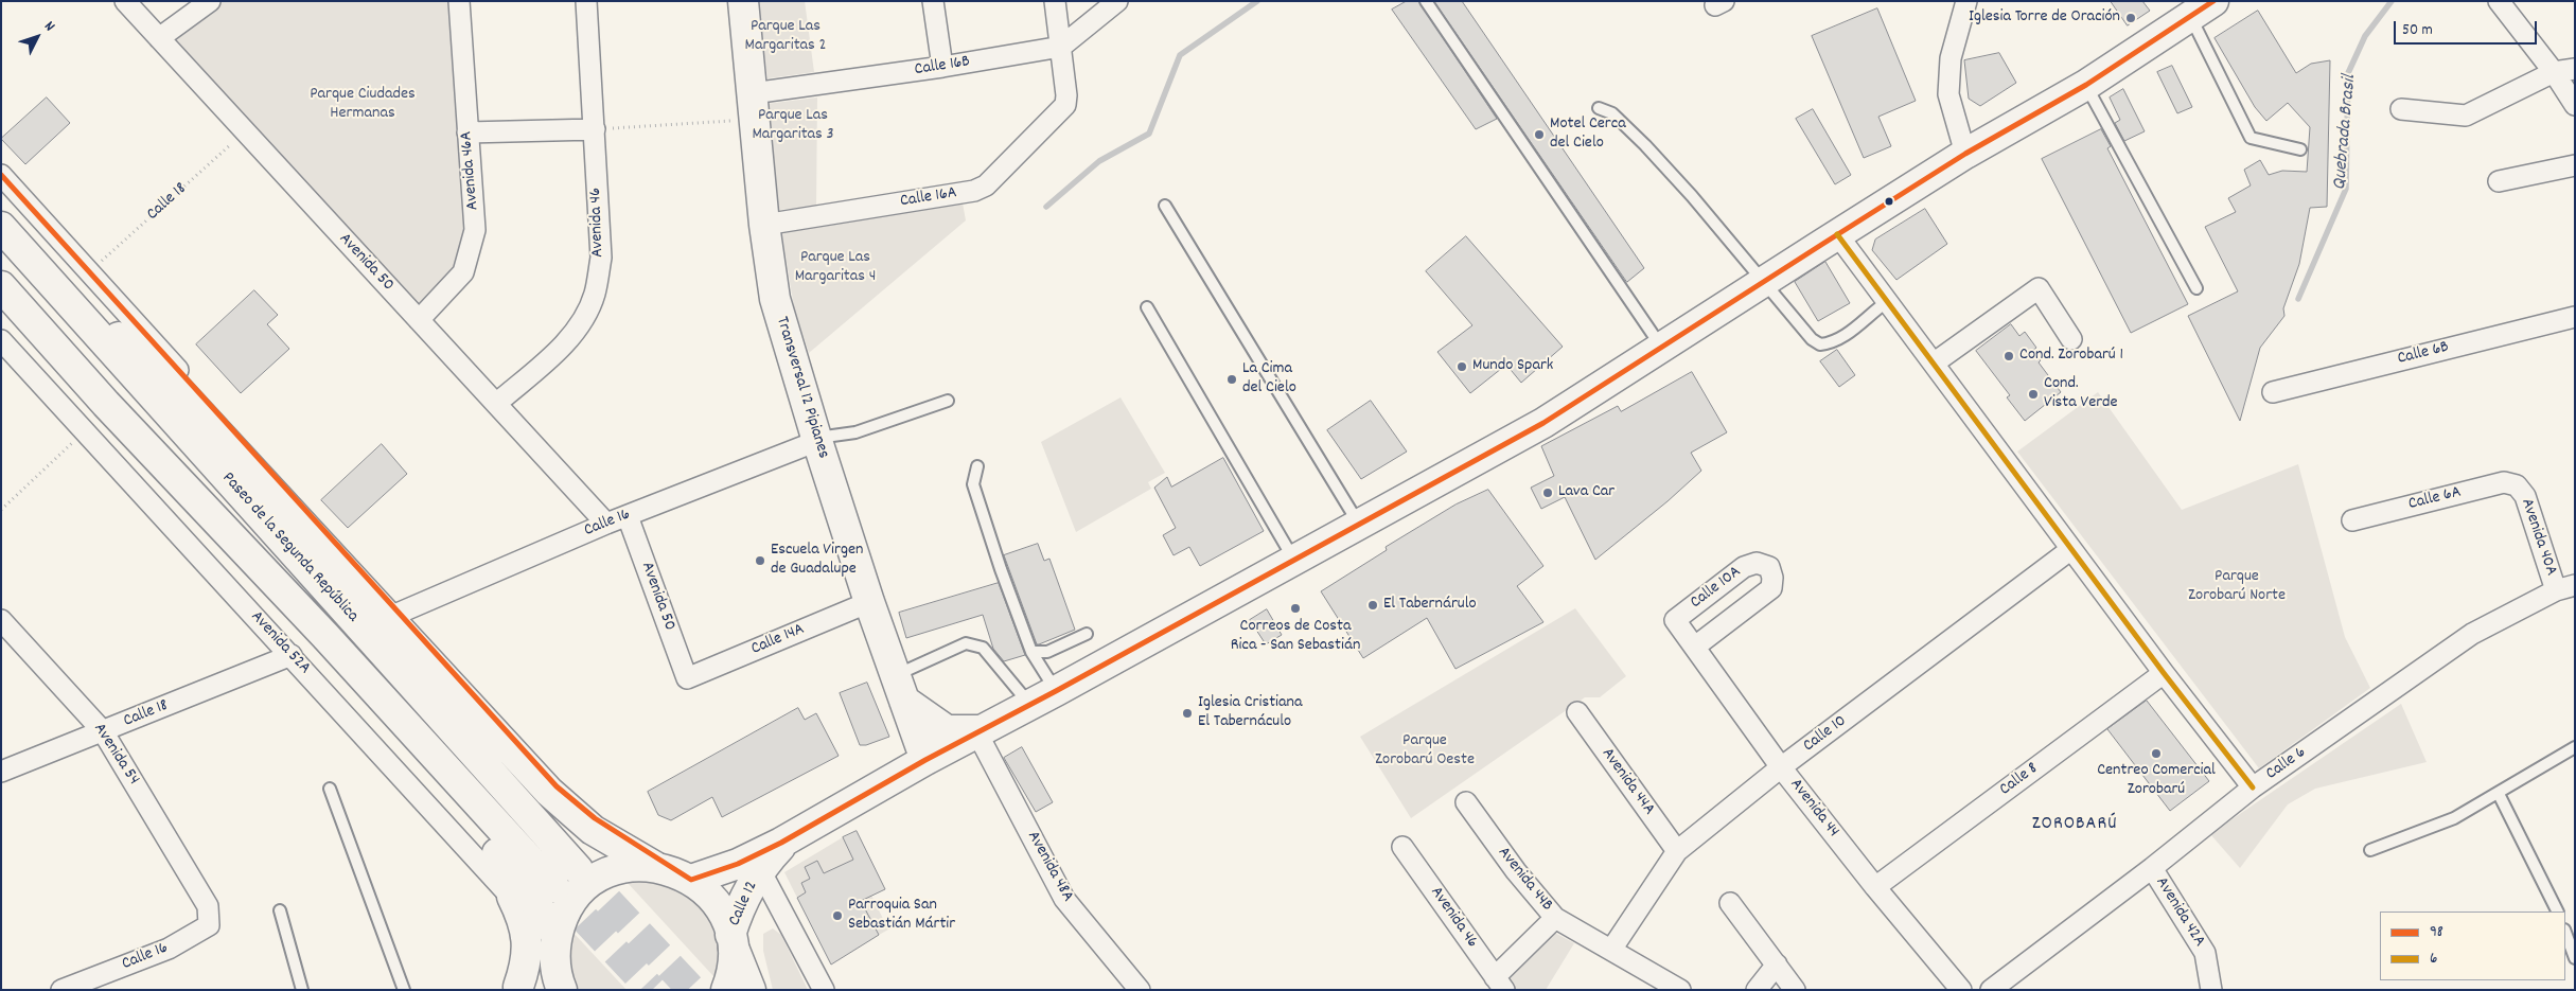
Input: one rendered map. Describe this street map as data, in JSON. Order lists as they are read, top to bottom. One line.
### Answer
{"streets":{"main road":["Transversal 12 Pipianes","Paseo de la Segunda República","Calle 12"],"street":["Calle 16B","Avenida 46A","Calle 16A","Calle 18","Avenida 46","Avenida 50","Calle 6B","Calle 6A","Calle 16","Avenida 40A","Calle 10A","Calle 14A","Avenida 52A","Calle 10","Avenida 54","Calle 6","Calle 8","Avenida 44A","Avenida 44","Avenida 48A","Avenida 44B","Avenida 42A"]},"crossings":[["Calle 16B","Calle 16A"],["Calle 16B","Transversal 12 Pipianes"],["Avenida 46A","Avenida 50"],["Calle 16A","Transversal 12 Pipianes"],["Calle 18","Avenida 50"],["Calle 18","Avenida 52A"],["Calle 18","Avenida 54"],["Avenida 46","Avenida 50"],["Avenida 50","Calle 16"],["Avenida 50","Calle 14A"],["Transversal 12 Pipianes","Calle 16"],["Transversal 12 Pipianes","Calle 14A"],["Transversal 12 Pipianes","Calle 12"],["Calle 6A","Avenida 40A"],["Calle 16","Avenida 54"],["Avenida 40A","Calle 6"],["Calle 10A","Avenida 44"],["Calle 10","Avenida 44A"],["Calle 10","Avenida 44"],["Calle 10","Avenida 44B"],["Calle 6","Avenida 42A"],["Calle 8","Avenida 44"],["Avenida 48A","Calle 12"]],"districts":["ZOROBARÚ"],"water":["Quebrada Brasil"],"parks":["Parque Las Margaritas 2","Parque Ciudades Hermanas","Parque Las Margaritas 3","Parque Las Margaritas 4","Parque Zorobarú Norte","Parque Zorobarú Oeste"],"places":["Iglesia Torre de Oración","Motel Cerca del Cielo","Cond. Zorobarú 1","Mundo Spark","La Cima del Cielo","Cond. Vista Verde","Lava Car","Escuela Virgen de Guadalupe","El Tabernárulo","Correos de Costa Rica - San Sebastián","Iglesia Cristiana El Tabernáculo","Centreo Comercial Zorobarú","Parroquia San Sebastián Mártir"],"lines":["transit line 98","transit line 6"],"legend":["98","6"],"scale_bar":"50 m","north":"top right"}
